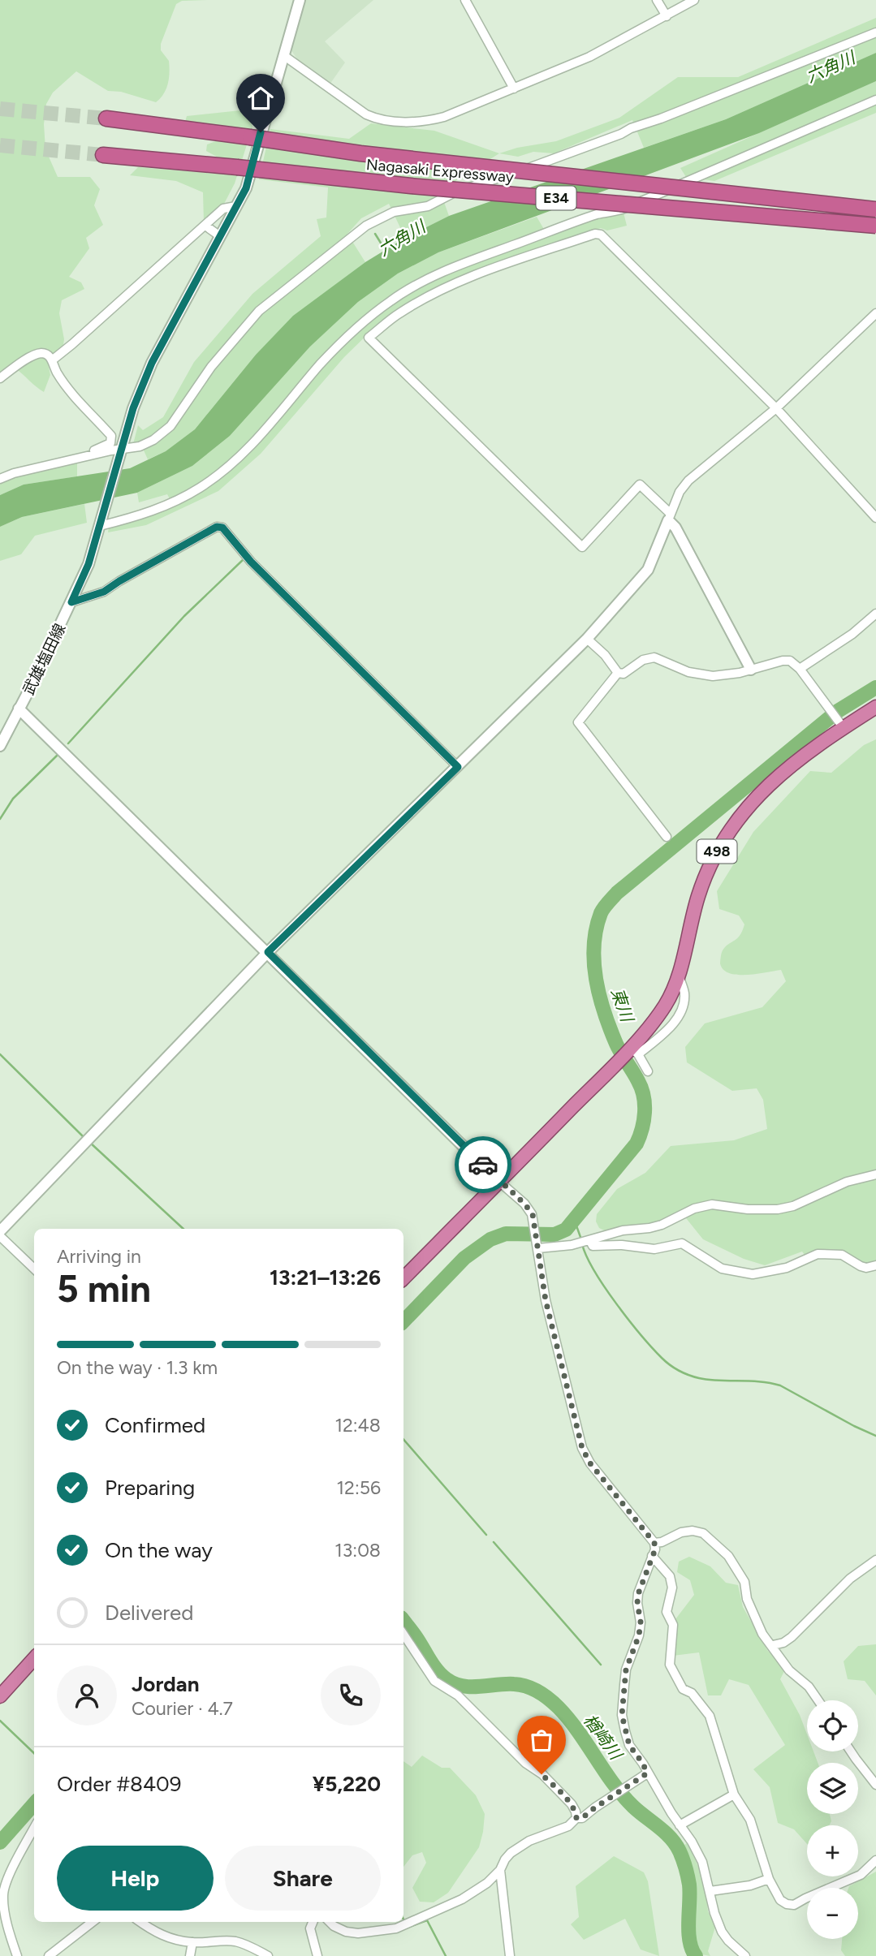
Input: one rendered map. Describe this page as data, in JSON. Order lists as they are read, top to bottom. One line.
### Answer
{"streets":{"highway":["Nagasaki Expressway","E34","498"],"street":["武雄塩田線"]},"water":["六角川","東川","楢崎川"],"page":{"heading":["5 min","Arriving in","13:21–13:26"],"panel":["Jordan","Courier · 4.7","Order #8409","¥5,220"],"bar":"On the way · 1.3 km","list":[["Confirmed","12:48"],["Preparing","12:56"],["On the way","13:08"],"Delivered"],"map_buttons":["+","−"],"buttons":["Help","Share"]}}
